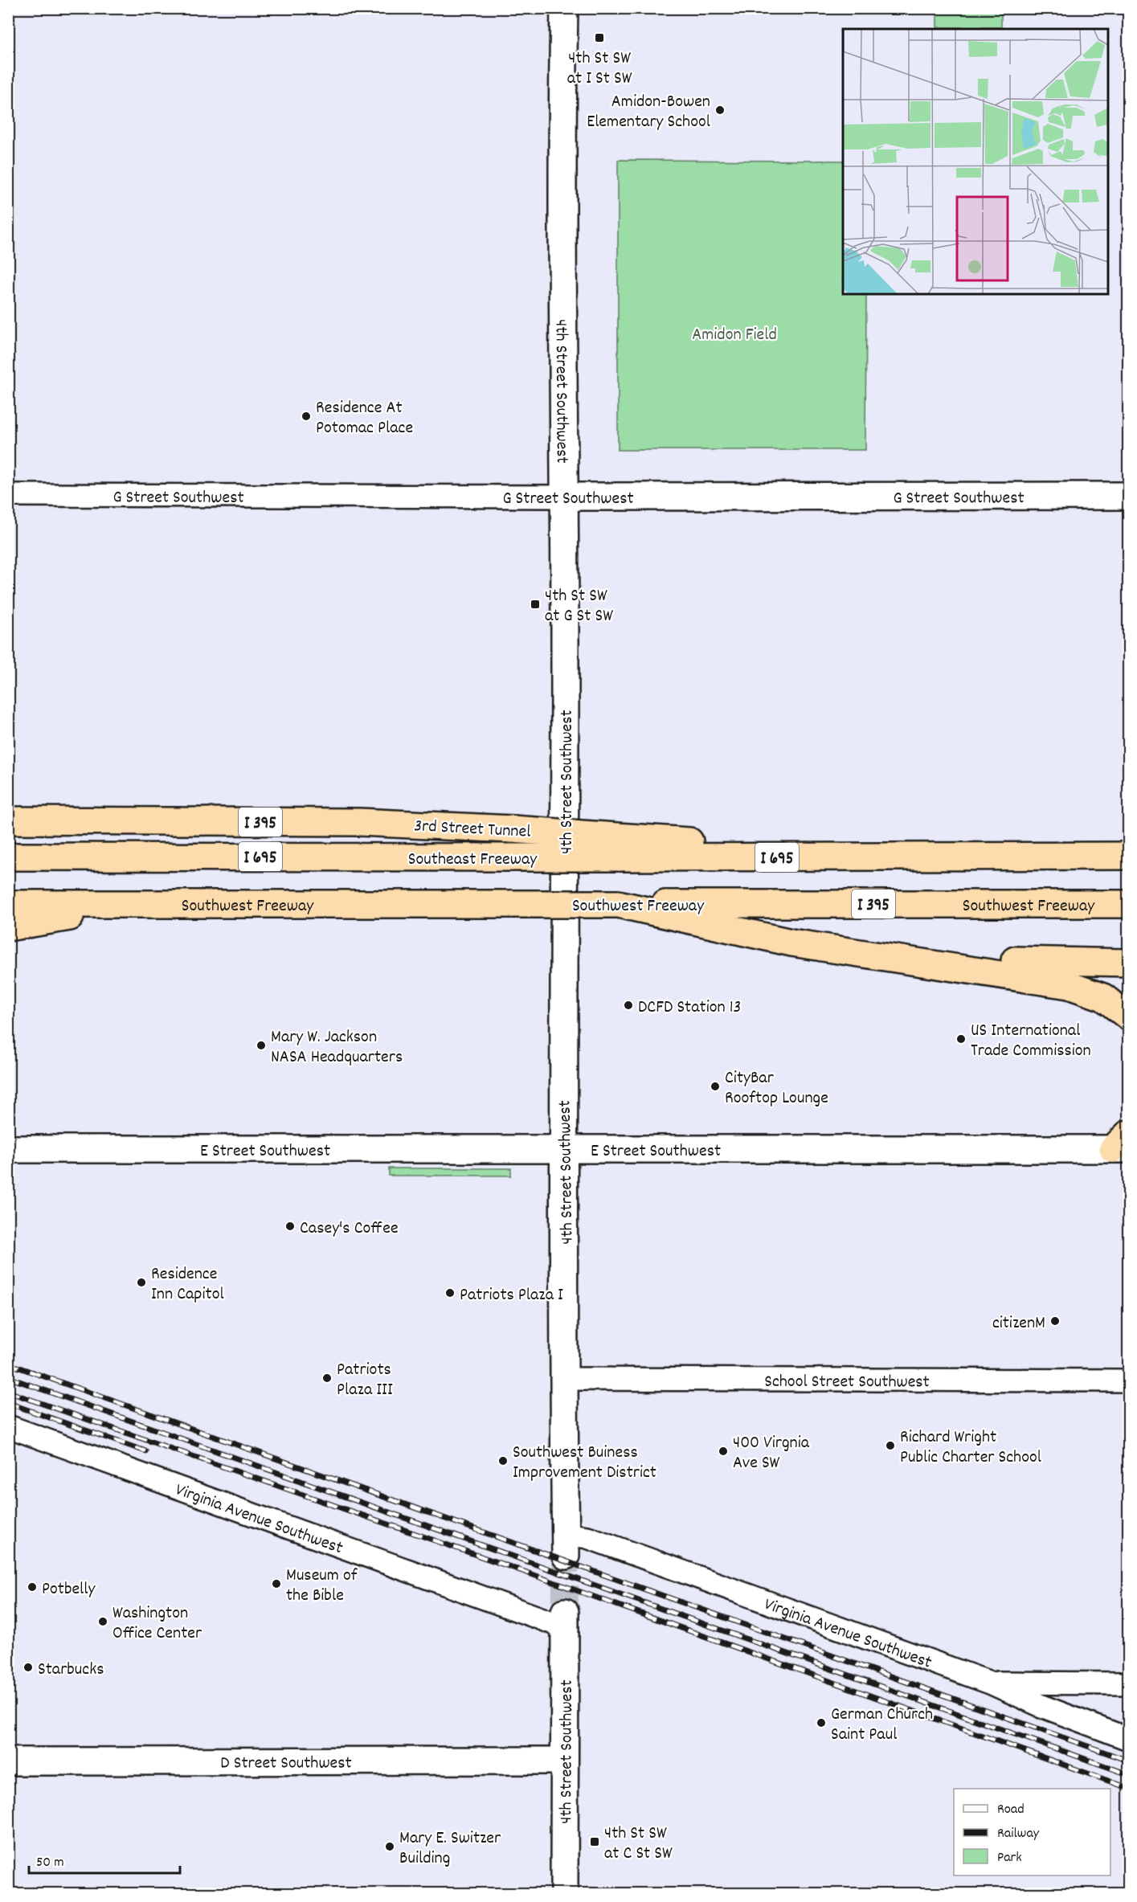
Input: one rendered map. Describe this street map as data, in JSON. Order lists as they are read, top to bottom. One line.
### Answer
{"streets":{"highway":["I 395","3rd Street Tunnel","I 695","Southeast Freeway","Southwest Freeway"],"street":["4th Street Southwest","G Street Southwest","E Street Southwest","School Street Southwest","Virginia Avenue Southwest","D Street Southwest"]},"crossings":[["4th Street Southwest","G Street Southwest"],["4th Street Southwest","E Street Southwest"],["4th Street Southwest","School Street Southwest"],["4th Street Southwest","Virginia Avenue Southwest"],["4th Street Southwest","D Street Southwest"],["I 395","3rd Street Tunnel"],["I 395","Southwest Freeway"],["3rd Street Tunnel","Southeast Freeway"]],"parks":["Amidon Field"],"places":{"transit":["4th St SW at I St SW","4th St SW at G St SW","4th St SW at C St SW"],"other":["Amidon-Bowen Elementary School","Residence At Potomac Place","DCFD Station 13","US International Trade Commission","Mary W. Jackson NASA Headquarters","CityBar Rooftop Lounge","Casey's Coffee","Residence Inn Capitol","Patriots Plaza I","citizenM","Patriots Plaza III","Richard Wright Public Charter School","400 Virgnia Ave SW","Southwest Buiness Improvement District","Museum of the Bible","Potbelly","Washington Office Center","Starbucks","German Church Saint Paul","Mary E. Switzer Building"]},"legend":["Road","Railway","Park"],"scale_bar":"50 m"}
